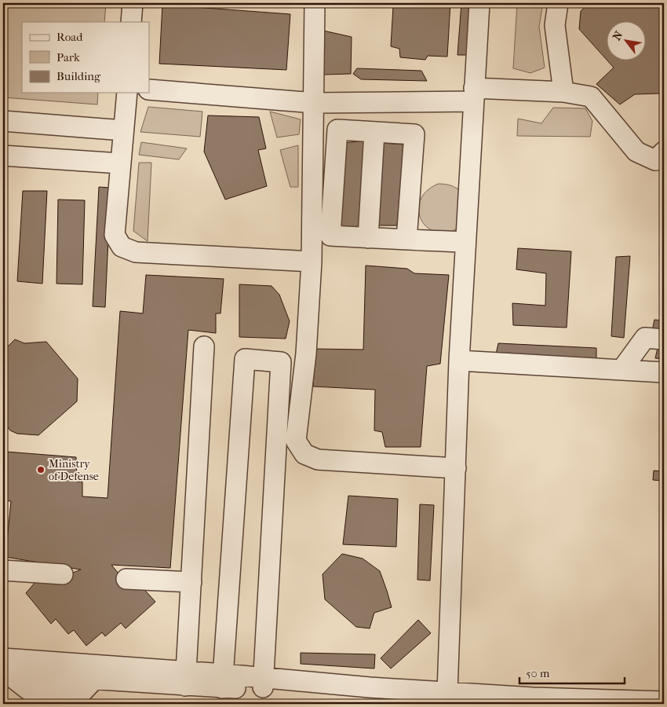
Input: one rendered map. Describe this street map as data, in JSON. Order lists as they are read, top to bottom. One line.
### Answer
{"places":["Ministry of Defense"],"legend":["Road","Park","Building"],"scale_bar":"50 m","north":"top left"}
